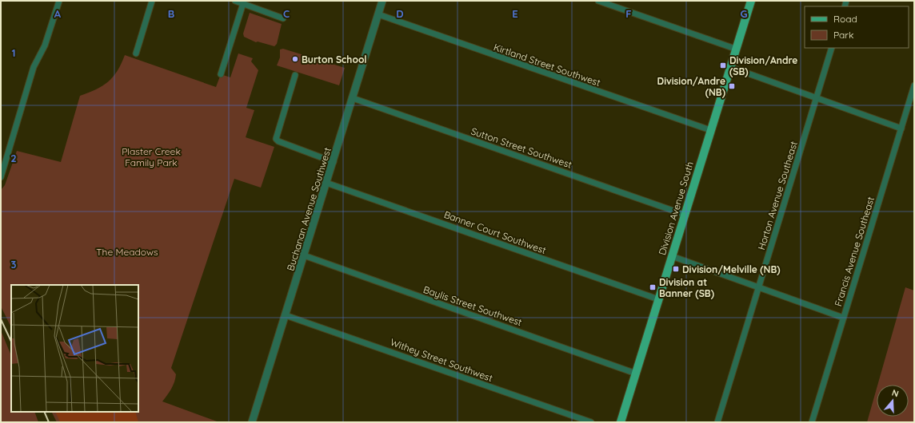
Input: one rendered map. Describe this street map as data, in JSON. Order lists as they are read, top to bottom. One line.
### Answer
{"streets":{"main road":["Division Avenue South"],"street":["Kirtland Street Southwest","Sutton Street Southwest","Horton Avenue Southeast","Buchanan Avenue Southwest","Banner Court Southwest","Francis Avenue Southeast","Baylis Street Southwest","Withey Street Southwest"]},"crossings":[["Kirtland Street Southwest","Division Avenue South"],["Kirtland Street Southwest","Buchanan Avenue Southwest"],["Sutton Street Southwest","Division Avenue South"],["Sutton Street Southwest","Buchanan Avenue Southwest"],["Division Avenue South","Banner Court Southwest"],["Division Avenue South","Baylis Street Southwest"],["Buchanan Avenue Southwest","Banner Court Southwest"],["Buchanan Avenue Southwest","Baylis Street Southwest"],["Buchanan Avenue Southwest","Withey Street Southwest"]],"parks":["Plaster Creek Family Park","The Meadows"],"places":{"other":["Burton School"],"transit":["Division/Andre (SB)","Division/Andre (NB)","Division/Melville (NB)","Division at Banner (SB)"]},"legend":["Road","Park"],"north":"top","grid":{"columns":["A","B","C","D","E","F","G"],"rows":["1","2","3"]}}
